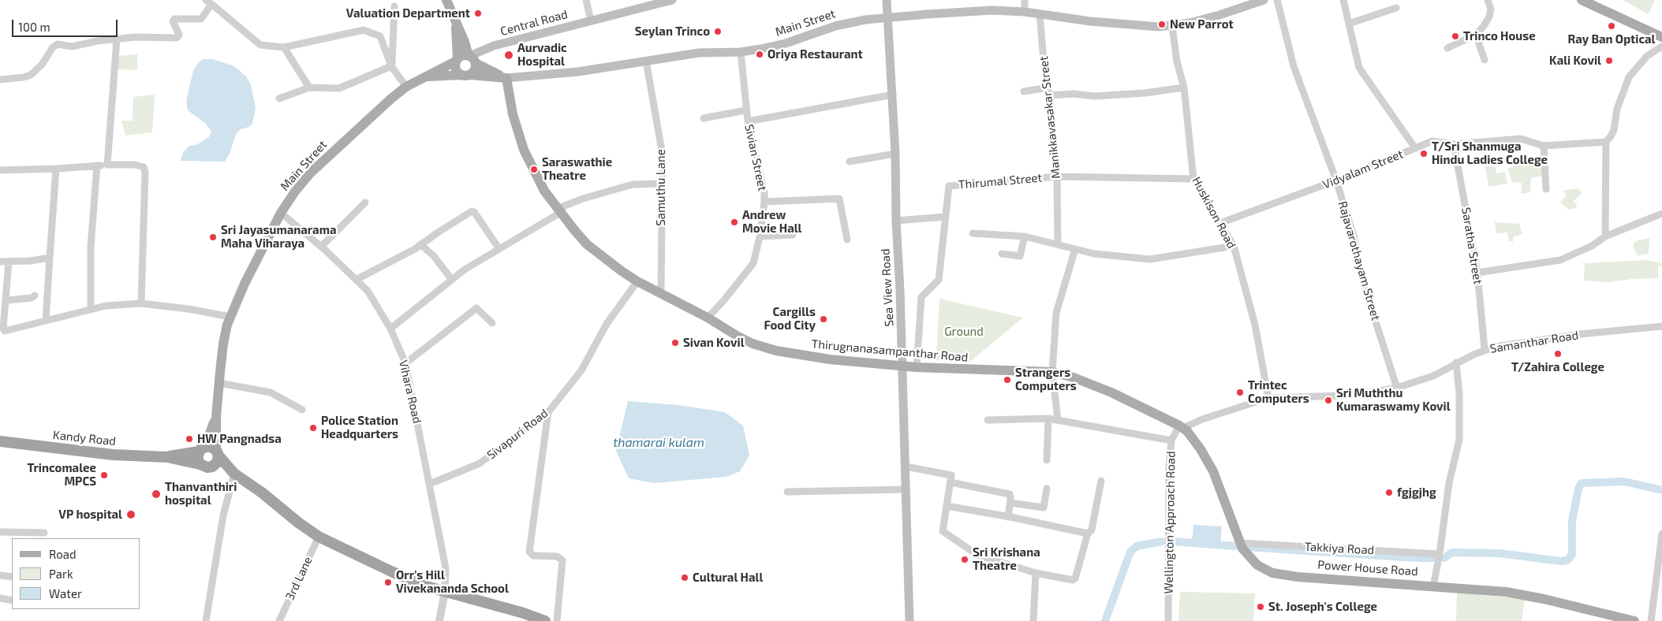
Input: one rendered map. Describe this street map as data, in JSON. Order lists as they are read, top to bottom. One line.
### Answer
{"streets":{"highway":["Kandy Road"],"main road":["Central Road","Main Street","Sea View Road","Thirugnanasampanthar Road","Power House Road"],"street":["Manikkavasakar Street","Sivian Street","Vidyalam Street","Thirumal Street","Samuthu Lane","Huskison Road","Saratha Street","Rajavarothayam Street","Samanthar Road","Vihara Road","Sivapuri Road","Wellington Approach Road","Takkiya Road","3rd Lane"]},"crossings":[["Central Road","Main Street"],["Main Street","Manikkavasakar Street"],["Main Street","Sivian Street"],["Main Street","Samuthu Lane"],["Main Street","Huskison Road"],["Main Street","Sea View Road"],["Main Street","Thirugnanasampanthar Road"],["Main Street","Vihara Road"],["Main Street","Kandy Road"],["Manikkavasakar Street","Thirumal Street"],["Sivian Street","Thirugnanasampanthar Road"],["Vidyalam Street","Huskison Road"],["Vidyalam Street","Saratha Street"],["Vidyalam Street","Rajavarothayam Street"],["Thirumal Street","Huskison Road"],["Thirumal Street","Thirugnanasampanthar Road"],["Samuthu Lane","Thirugnanasampanthar Road"],["Huskison Road","Samanthar Road"],["Saratha Street","Samanthar Road"],["Rajavarothayam Street","Samanthar Road"],["Sea View Road","Thirugnanasampanthar Road"],["Samanthar Road","Thirugnanasampanthar Road"],["Samanthar Road","Wellington Approach Road"],["Samanthar Road","Power House Road"],["Thirugnanasampanthar Road","Sivapuri Road"],["Thirugnanasampanthar Road","Wellington Approach Road"],["Thirugnanasampanthar Road","Power House Road"],["Vihara Road","Sivapuri Road"],["Wellington Approach Road","Power House Road"],["Takkiya Road","Power House Road"]],"water":["thamarai kulam"],"parks":["Ground"],"places":["Valuation Department","New Parrot","Ray Ban Optical","Seylan Trinco","Trinco House","Oriya Restaurant","Aurvadic Hospital","Kali Kovil","T/Sri Shanmuga Hindu Ladies College","Saraswathie Theatre","Andrew Movie Hall","Sri Jayasumanarama Maha Viharaya","Cargills Food City","Sivan Kovil","T/Zahira College","Strangers Computers","Trintec Computers","Sri Muththu Kumaraswamy Kovil","Police Station Headquarters","HW Pangnadsa","Trincomalee MPCS","fgjgjhg","Thanvanthiri hospital","VP hospital","Sri Krishana Theatre","Cultural Hall","Orr's Hill Vivekananda School","St. Joseph's College"],"legend":["Road","Park","Water"],"scale_bar":"100 m"}
